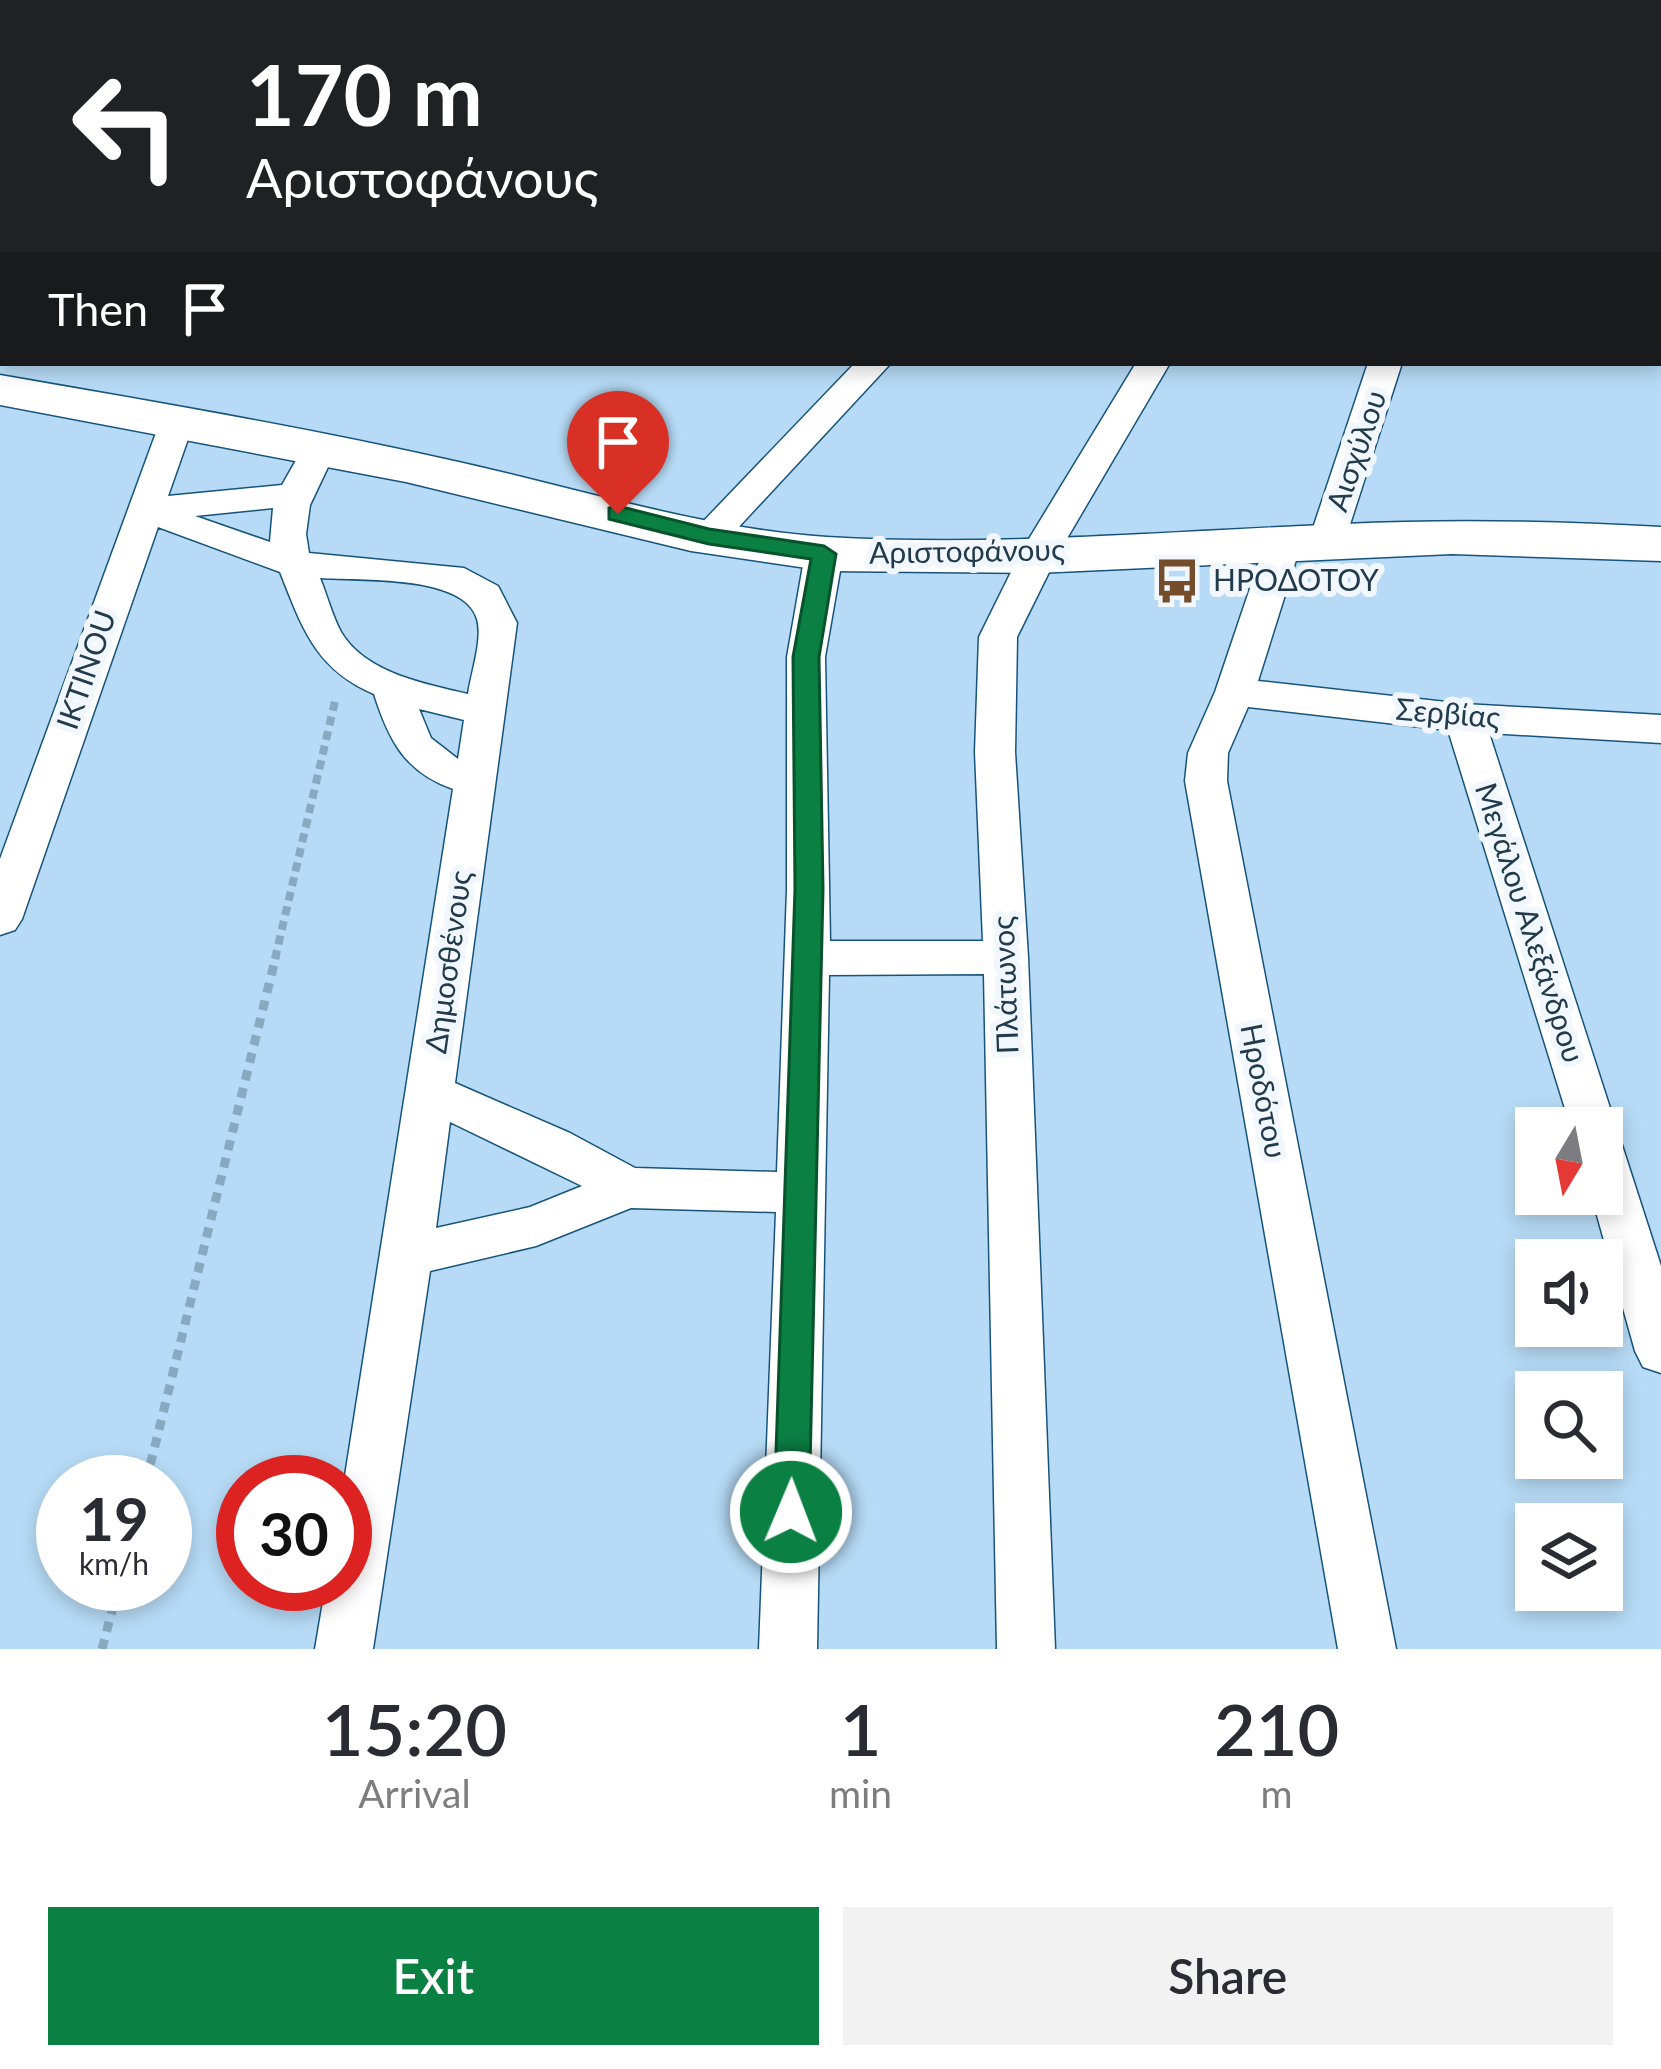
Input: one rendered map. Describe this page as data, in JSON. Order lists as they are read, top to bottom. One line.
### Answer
{"streets":{"street":["Αισχύλου","Αριστοφάνους","IKTINOU","Σερβίας","Μεγάλου Αλεξάνδρου","Δημοσθένους","Πλάτωνος","Ηροδότου"]},"crossings":[["Αισχύλου","Αριστοφάνους"],["Αισχύλου","Ηροδότου"],["Αριστοφάνους","IKTINOU"],["Αριστοφάνους","Πλάτωνος"],["Αριστοφάνους","Ηροδότου"],["IKTINOU","Δημοσθένους"],["Σερβίας","Μεγάλου Αλεξάνδρου"],["Σερβίας","Ηροδότου"]],"places":{"bus stop":["ΗΡΟΔΟΤΟΥ"]},"north":"bottom","page":{"turn":["170 m","Αριστοφάνους"],"then":"Then","speed":"19 km/h","limit":"30","eta":["15:20","Arrival","1","min","210","m"],"buttons":["Exit","Share"]}}
